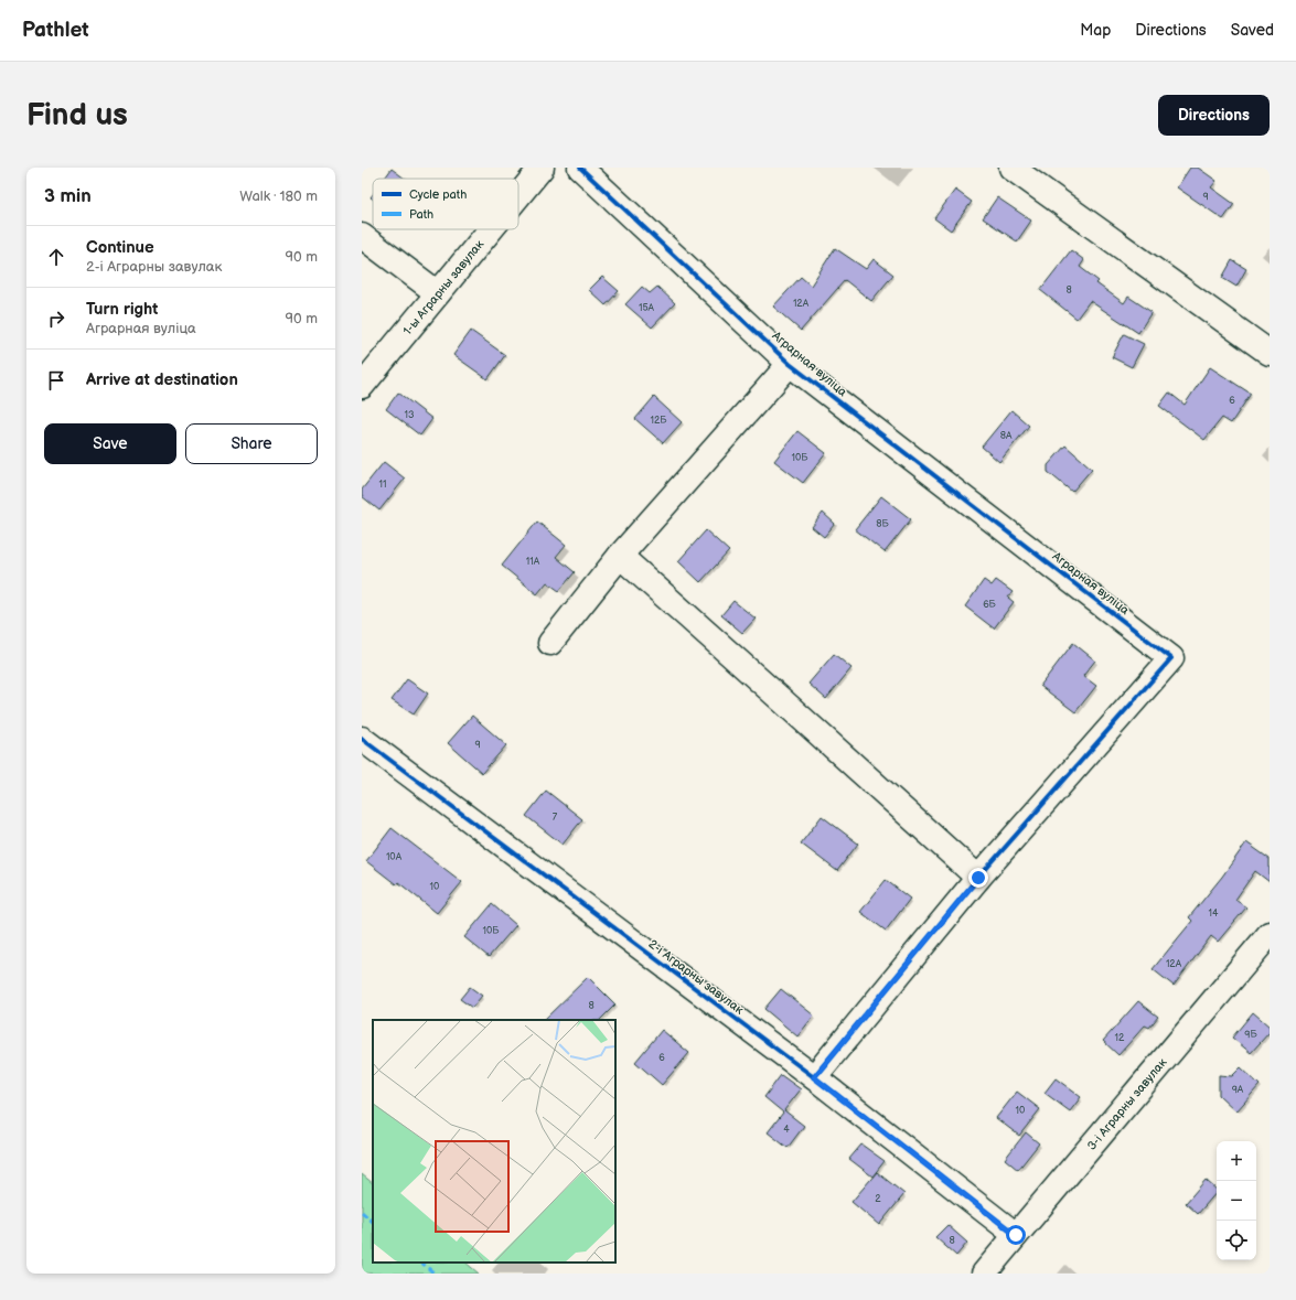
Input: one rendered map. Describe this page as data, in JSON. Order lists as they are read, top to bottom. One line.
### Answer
{"streets":{"street":["1-ы Аграрны завулак","Аграрная вуліца","2-і Аграрны завулак","3-і Аграрны завулак"]},"crossings":[["Аграрная вуліца","2-і Аграрны завулак"],["2-і Аграрны завулак","3-і Аграрны завулак"]],"house_numbers":["9","8","12А","15А","6","13","12Б","8А","10Б","11","8Б","11А","6Б","9","7","10А","10","14","10Б","12А","8","9Б","12","6","9А","10","4","2","8"],"legend":["Cycle path","Path"],"page":{"header":"Pathlet","nav":["Map","Directions","Saved"],"buttons":["Directions",["Save","Share"]],"title":"Find us","heading":["3 min","Walk · 180 m"],"list":[["Continue","2-і Аграрны завулак","90 m"],["Turn right","Аграрная вуліца","90 m"],"Arrive at destination"],"map_buttons":["+","−"]}}
